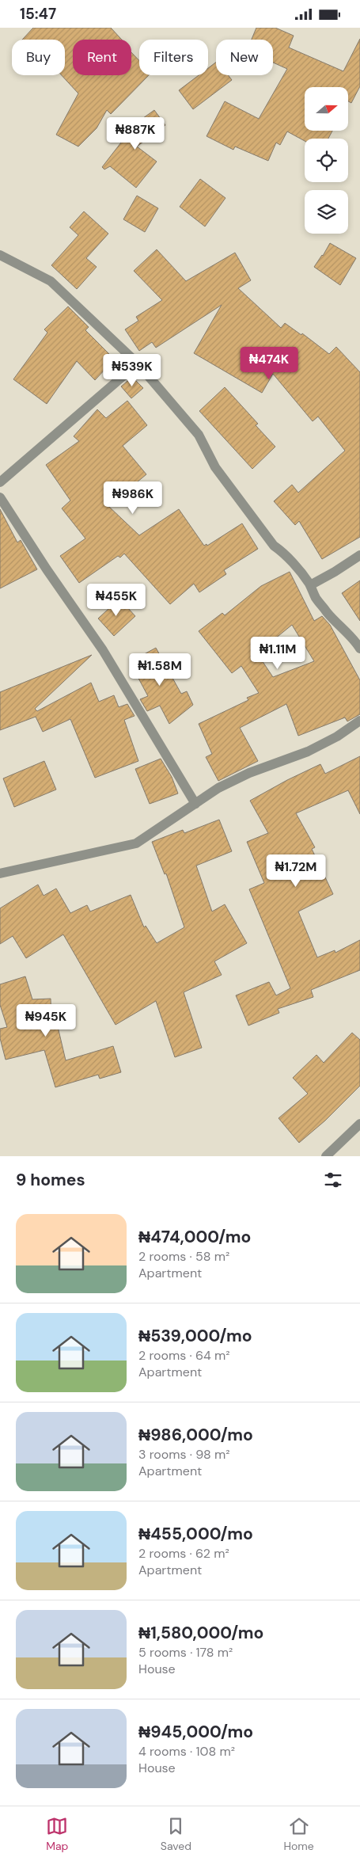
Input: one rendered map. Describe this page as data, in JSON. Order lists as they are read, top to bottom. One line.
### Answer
{"north":"right","page":{"status":"15:47","chip":["Buy","Rent","Filters","New"],"price":["₦887K","₦474K","₦539K","₦986K","₦455K","₦1.11M","₦1.58M","₦1.72M","₦945K"],"heading":"9 homes","list":[{"name":"₦474,000/mo","note":"2 rooms · 58 m² · Apartment"},{"name":"₦539,000/mo","note":"2 rooms · 64 m² · Apartment"},{"name":"₦986,000/mo","note":"3 rooms · 98 m² · Apartment"},{"name":"₦455,000/mo","note":"2 rooms · 62 m² · Apartment"},{"name":"₦1,580,000/mo","note":"5 rooms · 178 m² · House"},{"name":"₦945,000/mo","note":"4 rooms · 108 m² · House"}],"tabs":["Map","Saved","Home"]}}
